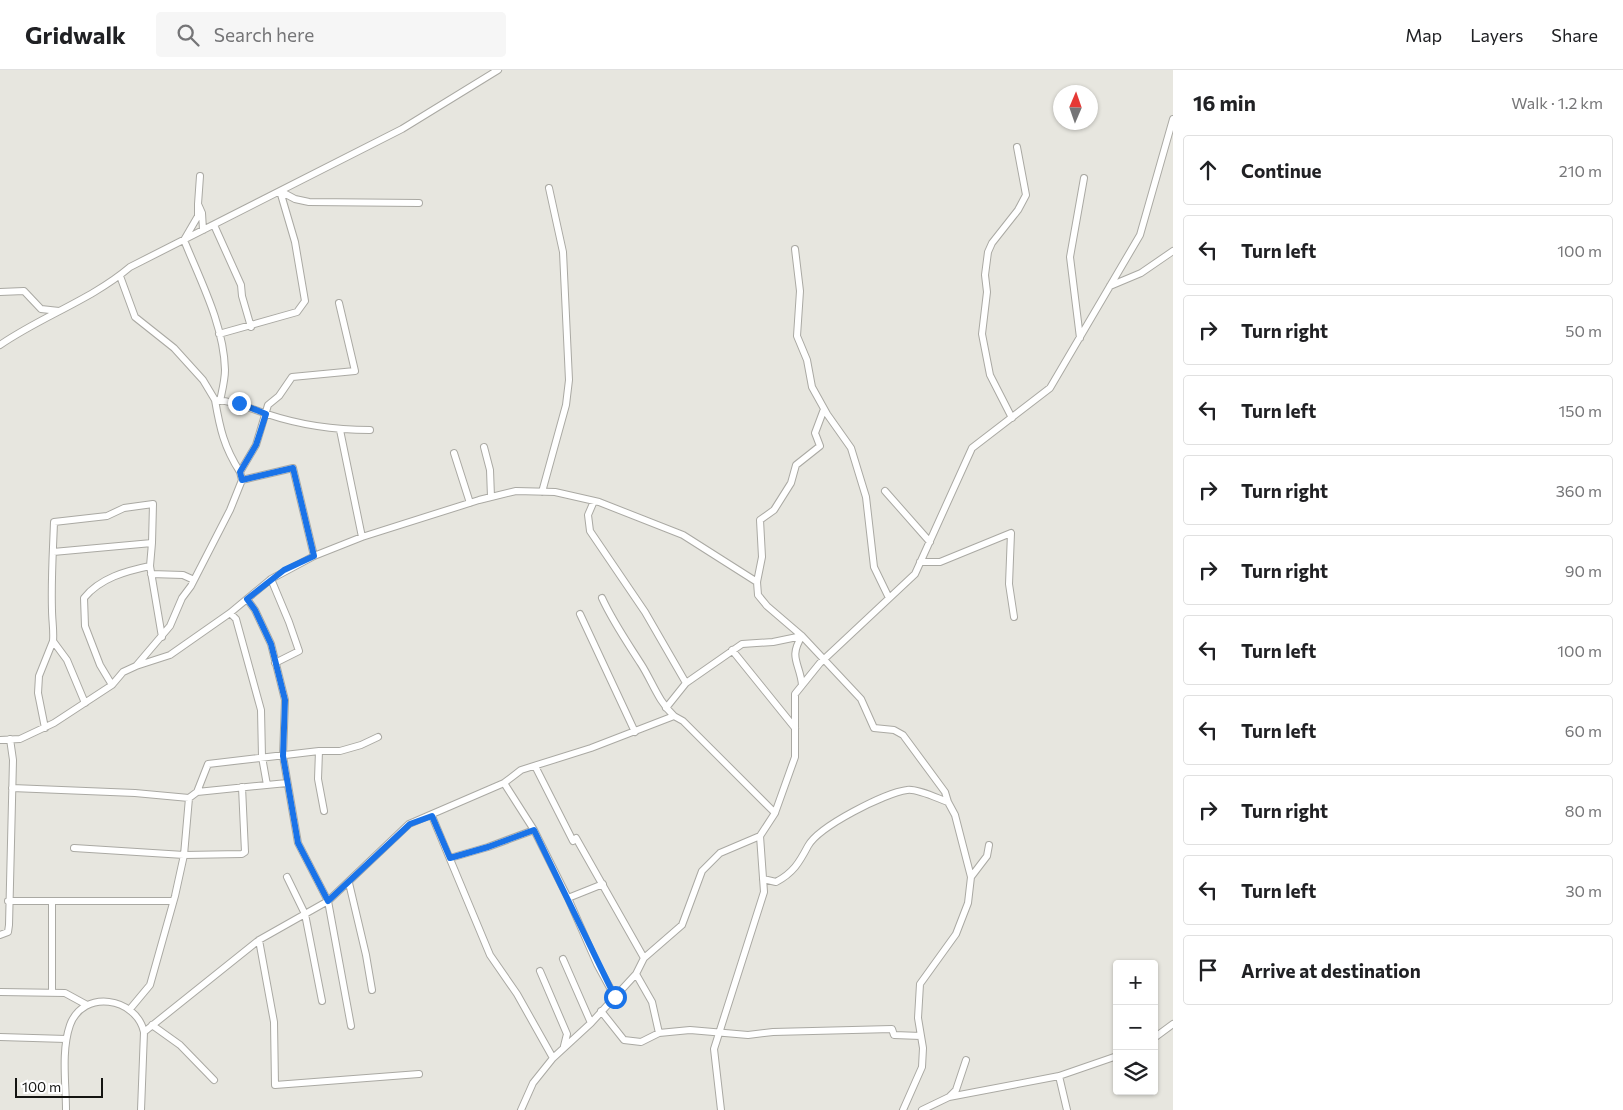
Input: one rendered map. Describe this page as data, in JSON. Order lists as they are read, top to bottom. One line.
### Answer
{"scale_bar":"100 m","north":"top","page":{"header":"Gridwalk","search":"Search here","nav":["Map","Layers","Share"],"heading":["16 min","Walk · 1.2 km"],"list":[["Continue","210 m"],["Turn left","100 m"],["Turn right","50 m"],["Turn left","150 m"],["Turn right","360 m"],["Turn right","90 m"],["Turn left","100 m"],["Turn left","60 m"],["Turn right","80 m"],["Turn left","30 m"],"Arrive at destination"],"map_buttons":["+","−"],"scale":"100 m"}}
